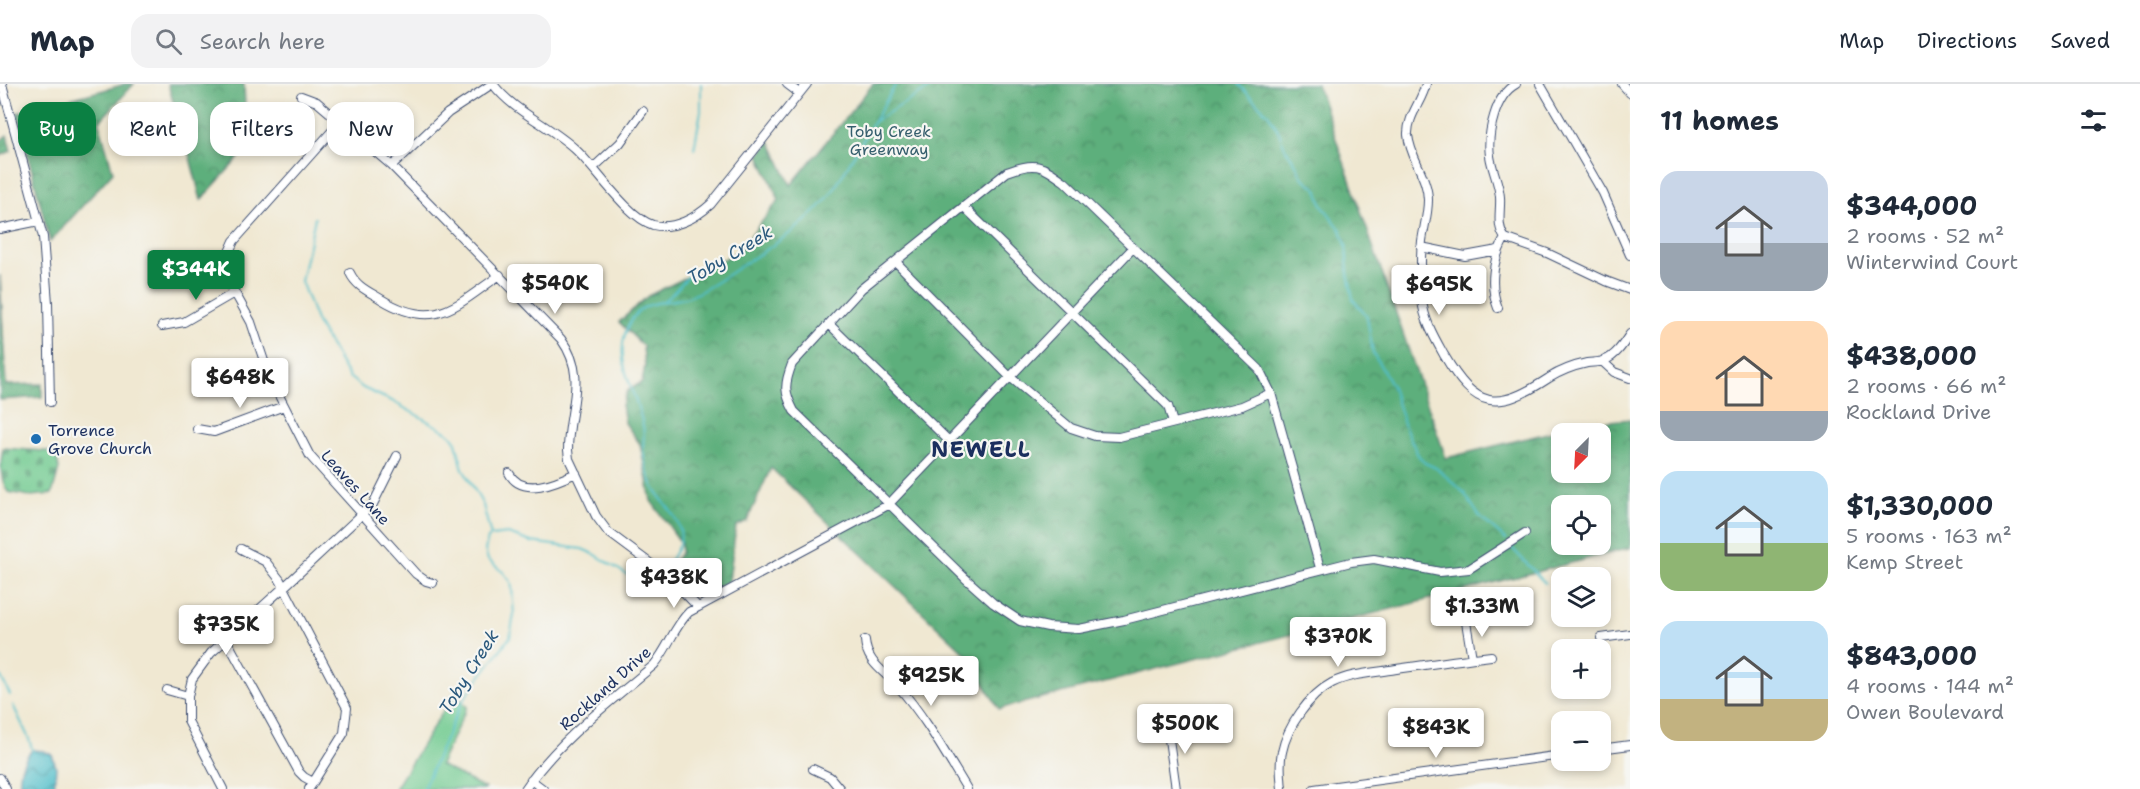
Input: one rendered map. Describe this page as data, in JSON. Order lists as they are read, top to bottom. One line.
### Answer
{"streets":{"street":["Leaves Lane","Rockland Drive"]},"districts":["NEWELL"],"water":["Toby Creek"],"parks":["Toby Creek Greenway"],"places":["Torrence Grove Church"],"north":"bottom left","page":{"header":"Map","search":"Search here","nav":["Map","Directions","Saved"],"heading":"11 homes","chip":["Buy","Rent","Filters","New"],"list":[{"name":"$344,000","note":"2 rooms · 52 m² · Winterwind Court"},{"name":"$438,000","note":"2 rooms · 66 m² · Rockland Drive"},{"name":"$1,330,000","note":"5 rooms · 163 m² · Kemp Street"},{"name":"$843,000","note":"4 rooms · 144 m² · Owen Boulevard"}],"price":["$344K","$540K","$695K","$648K","$438K","$1.33M","$735K","$370K","$925K","$500K","$843K"],"map_buttons":["+","−"]}}
